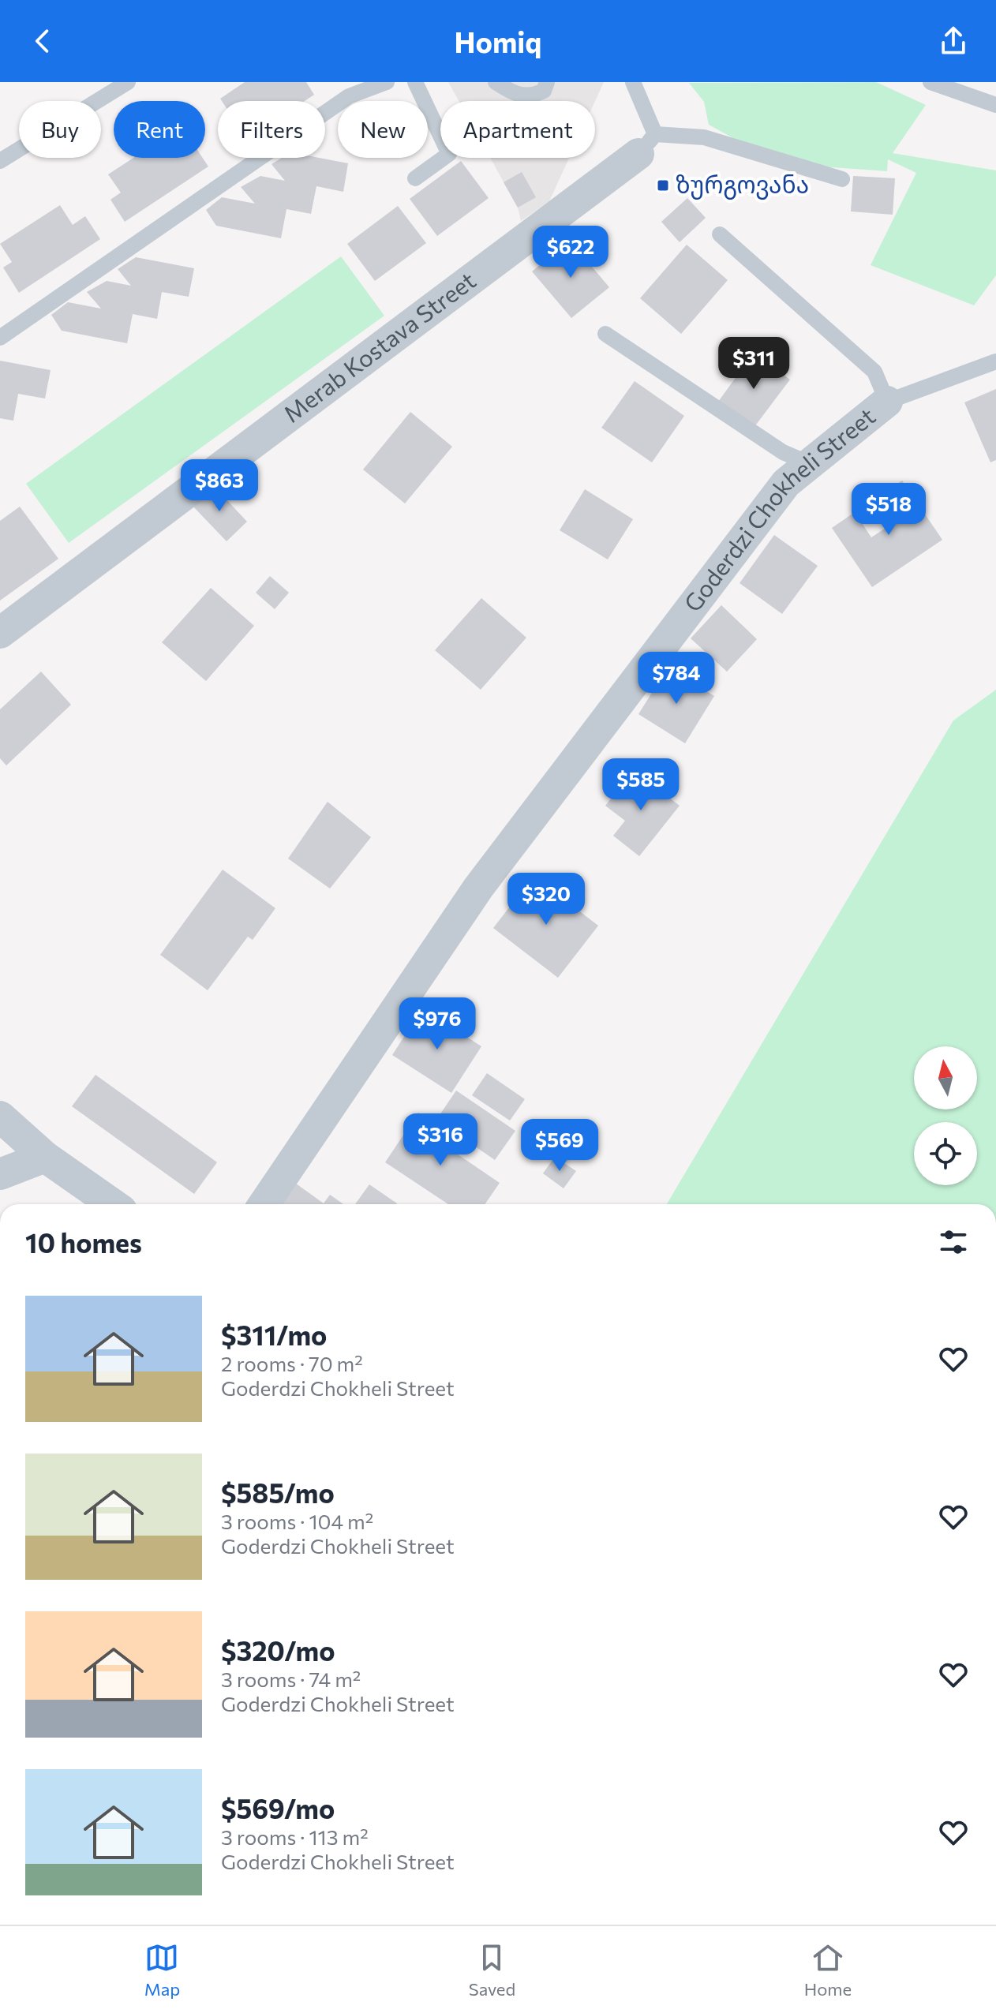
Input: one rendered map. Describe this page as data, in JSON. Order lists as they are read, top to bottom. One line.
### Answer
{"streets":{"street":["Merab Kostava Street","Goderdzi Chokheli Street"]},"places":{"transit":["ზურგოვანა"]},"north":"top","page":{"header":"Homiq","chip":["Buy","Rent","Filters","New","Apartment"],"price":["$622","$311","$863","$518","$784","$585","$320","$976","$316","$569"],"heading":"10 homes","list":[{"name":"$311/mo","note":"2 rooms · 70 m² · Goderdzi Chokheli Street"},{"name":"$585/mo","note":"3 rooms · 104 m² · Goderdzi Chokheli Street"},{"name":"$320/mo","note":"3 rooms · 74 m² · Goderdzi Chokheli Street"},{"name":"$569/mo","note":"3 rooms · 113 m² · Goderdzi Chokheli Street"}],"tabs":["Map","Saved","Home"]}}
